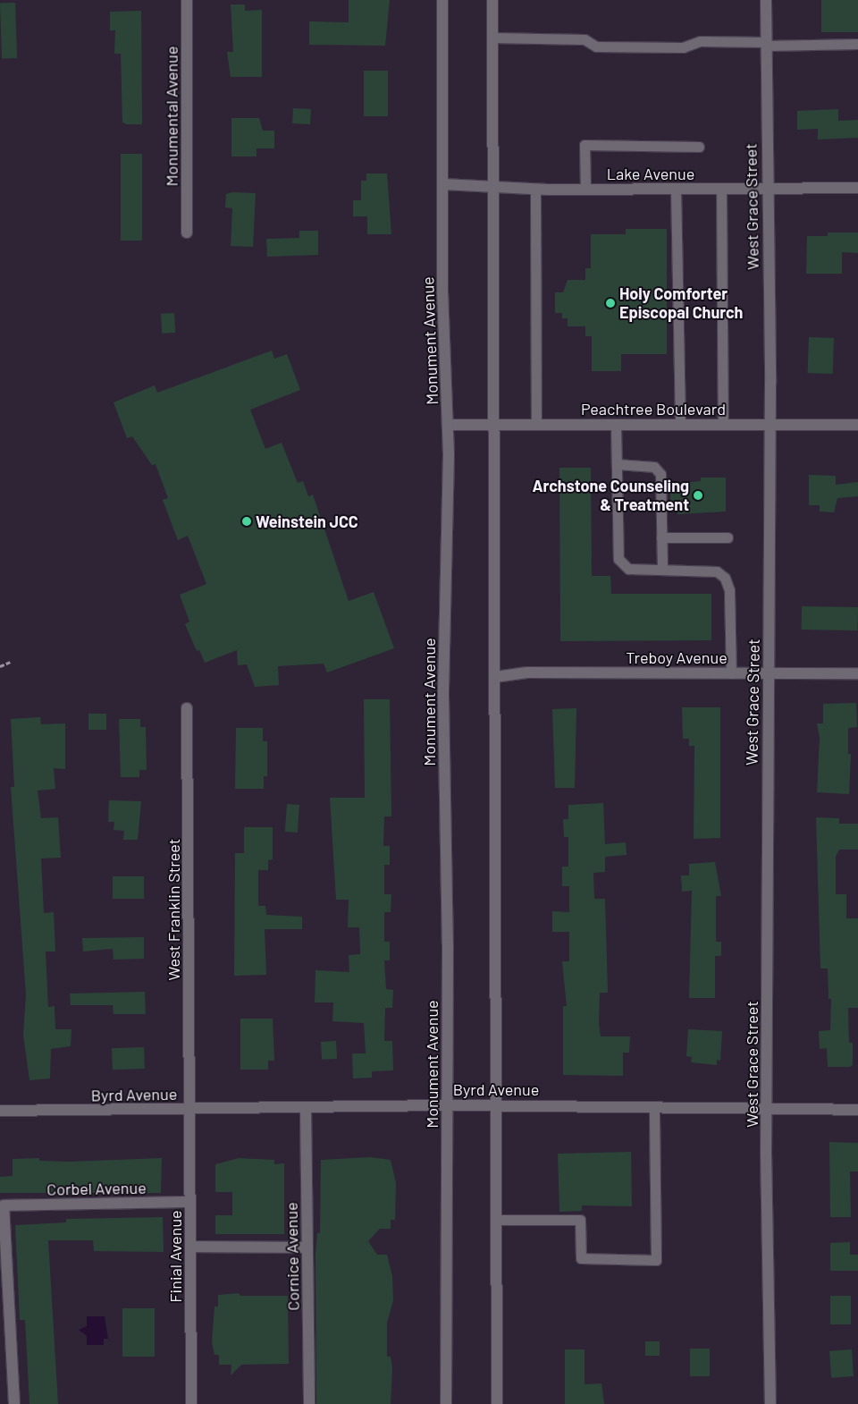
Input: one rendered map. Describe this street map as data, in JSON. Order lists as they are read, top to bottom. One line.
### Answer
{"streets":{"street":["Monumental Avenue","Lake Avenue","West Grace Street","Monument Avenue","Peachtree Boulevard","Treboy Avenue","West Franklin Street","Byrd Avenue","Corbel Avenue","Finial Avenue","Cornice Avenue"]},"crossings":[["Lake Avenue","West Grace Street"],["Lake Avenue","Monument Avenue"],["West Grace Street","Peachtree Boulevard"],["West Grace Street","Treboy Avenue"],["West Grace Street","Byrd Avenue"],["Monument Avenue","Peachtree Boulevard"],["Monument Avenue","Byrd Avenue"],["West Franklin Street","Byrd Avenue"],["West Franklin Street","Finial Avenue"],["Byrd Avenue","Finial Avenue"],["Byrd Avenue","Cornice Avenue"],["Corbel Avenue","Finial Avenue"]],"places":["Holy Comforter Episcopal Church","Archstone Counseling & Treatment","Weinstein JCC"]}
